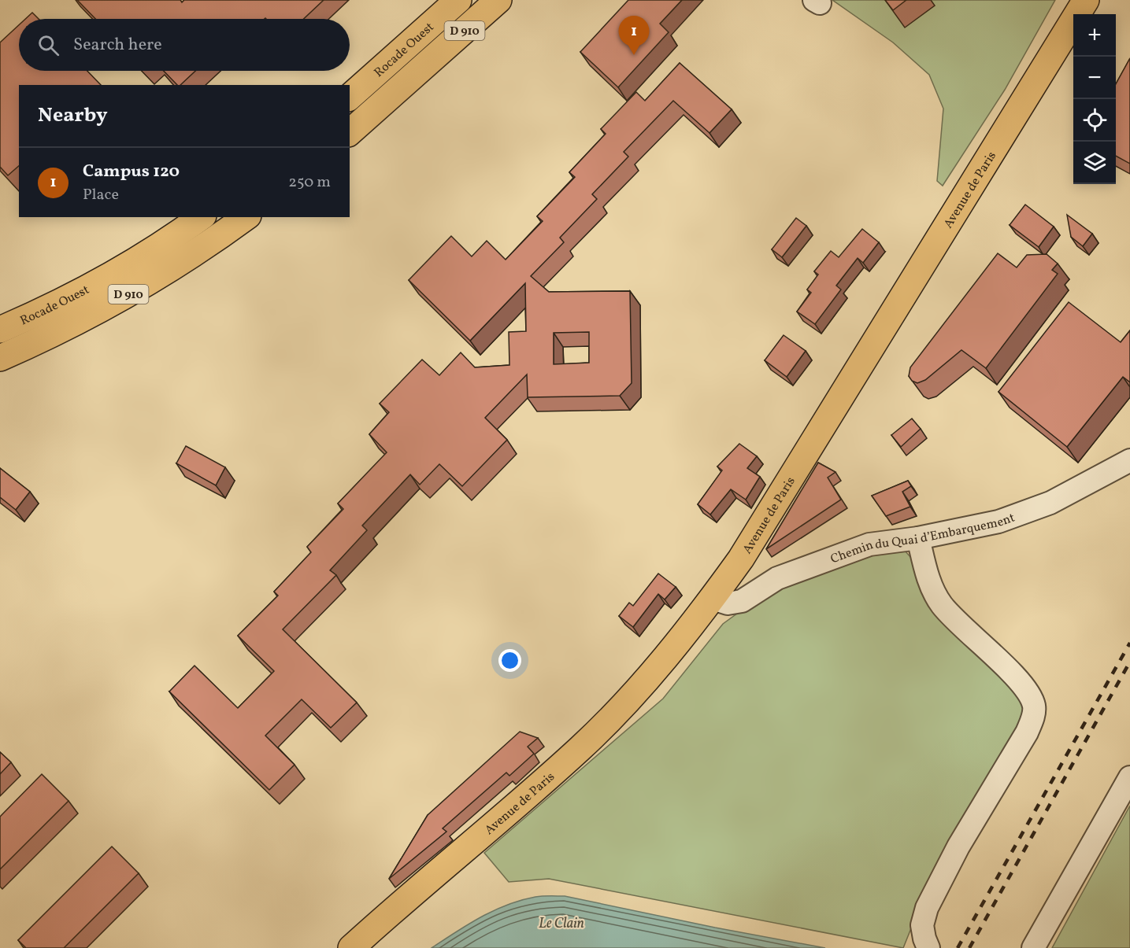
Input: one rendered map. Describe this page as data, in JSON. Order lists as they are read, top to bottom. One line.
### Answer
{"streets":{"main road":["D 910","Rocade Ouest","Avenue de Paris"],"street":["Chemin du Quai d’Embarquement"]},"crossings":[["Avenue de Paris","Chemin du Quai d’Embarquement"]],"water":["Le Clain"],"page":{"map_buttons":["+","−"],"pins":"1","search":"Search here","heading":"Nearby","list":[{"mark":"1","name":"Campus 120","note":"Place","value":"250 m"}]}}
